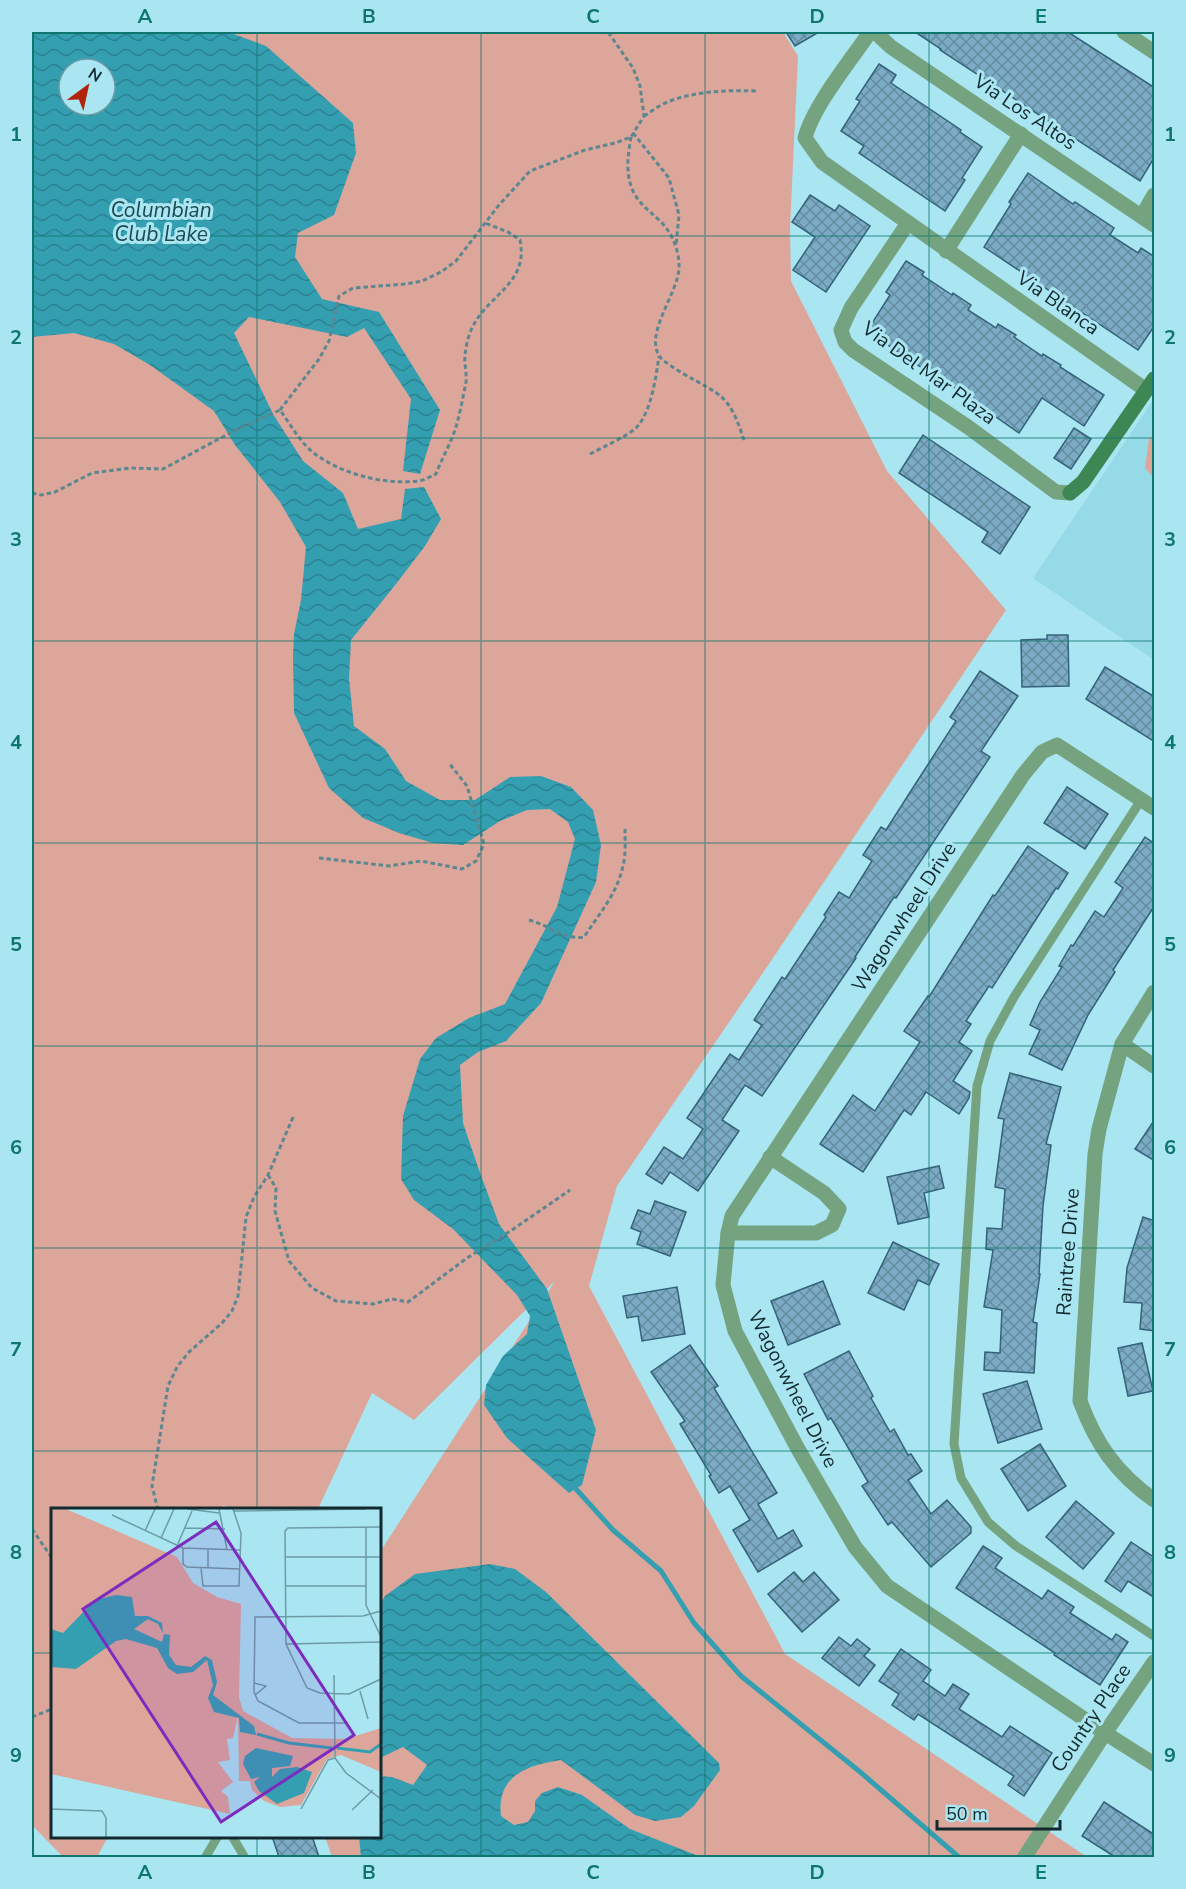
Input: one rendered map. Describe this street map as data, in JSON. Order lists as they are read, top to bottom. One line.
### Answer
{"streets":{"street":["Via Los Altos","Via Blanca","Via Del Mar Plaza","Wagonwheel Drive","Raintree Drive","Country Place"]},"crossings":[["Via Blanca","Via Del Mar Plaza"],["Wagonwheel Drive","Country Place"]],"water":["Columbian Club Lake"],"scale_bar":"50 m","north":"top right","grid":{"columns":["A","B","C","D","E"],"rows":["1","2","3","4","5","6","7","8","9"]}}
